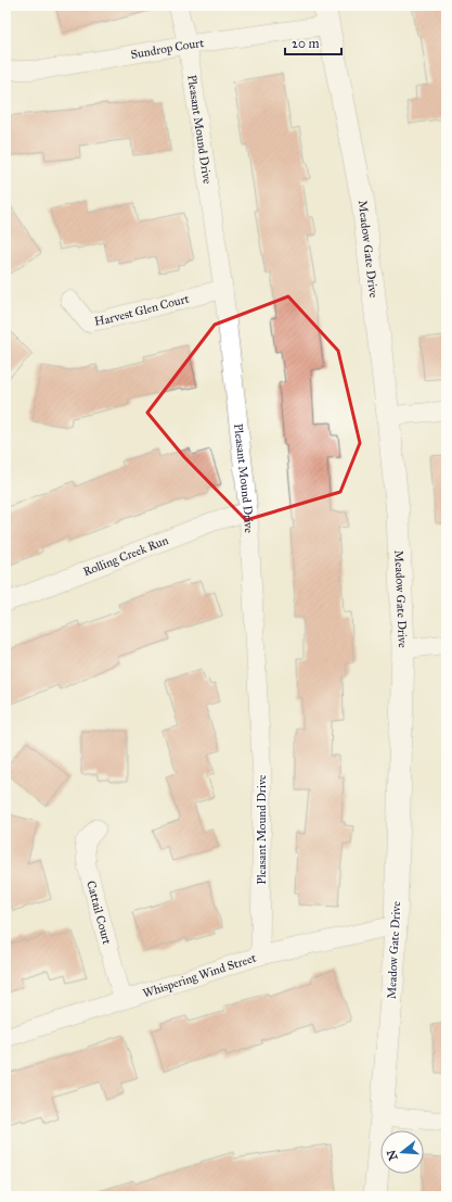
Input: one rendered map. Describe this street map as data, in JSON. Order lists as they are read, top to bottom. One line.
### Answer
{"streets":{"street":["Sundrop Court","Pleasant Mound Drive","Meadow Gate Drive","Harvest Glen Court","Rolling Creek Run","Cattail Court","Whispering Wind Street"]},"crossings":[["Sundrop Court","Pleasant Mound Drive"],["Sundrop Court","Meadow Gate Drive"],["Pleasant Mound Drive","Harvest Glen Court"],["Pleasant Mound Drive","Rolling Creek Run"],["Pleasant Mound Drive","Whispering Wind Street"],["Meadow Gate Drive","Whispering Wind Street"],["Cattail Court","Whispering Wind Street"]],"scale_bar":"20 m","north":"left"}
